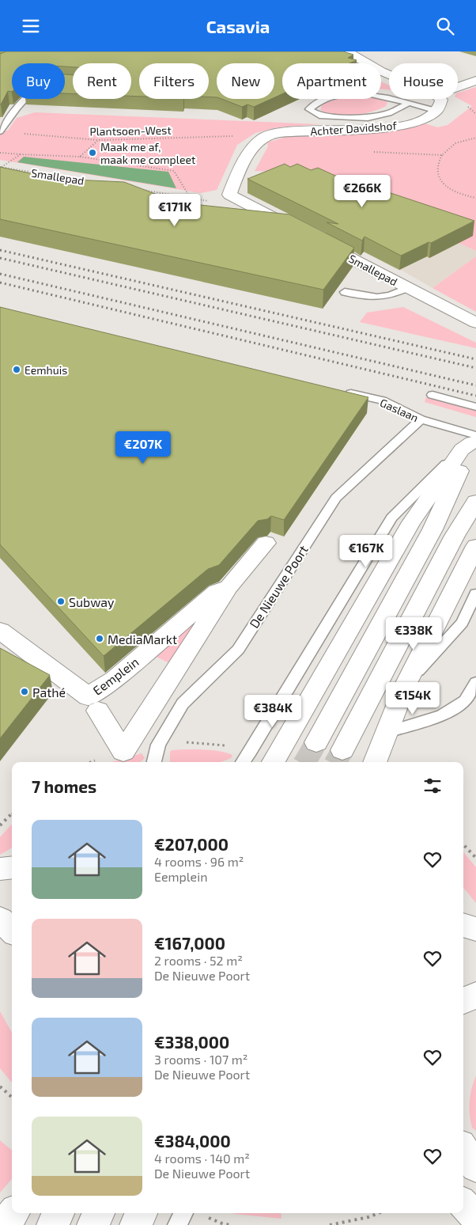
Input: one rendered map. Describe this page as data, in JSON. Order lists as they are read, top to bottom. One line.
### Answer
{"streets":{"street":["Achter Davidshof","Smallepad","Eemplein"],"lane":["Gaslaan","De Nieuwe Poort"],"path":["Plantsoen-West"]},"crossings":[["Achter Davidshof","Plantsoen-West"],["Gaslaan","De Nieuwe Poort"]],"places":["Maak me af, maak me compleet","Eemhuis","Subway","MediaMarkt","Pathé"],"page":{"header":"Casavia","chip":["Buy","Rent","Filters","New","Apartment","House"],"price":["€266K","€171K","€207K","€167K","€338K","€154K","€384K"],"heading":"7 homes","list":[{"name":"€207,000","note":"4 rooms · 96 m² · Eemplein"},{"name":"€167,000","note":"2 rooms · 52 m² · De Nieuwe Poort"},{"name":"€338,000","note":"3 rooms · 107 m² · De Nieuwe Poort"},{"name":"€384,000","note":"4 rooms · 140 m² · De Nieuwe Poort"}]}}
